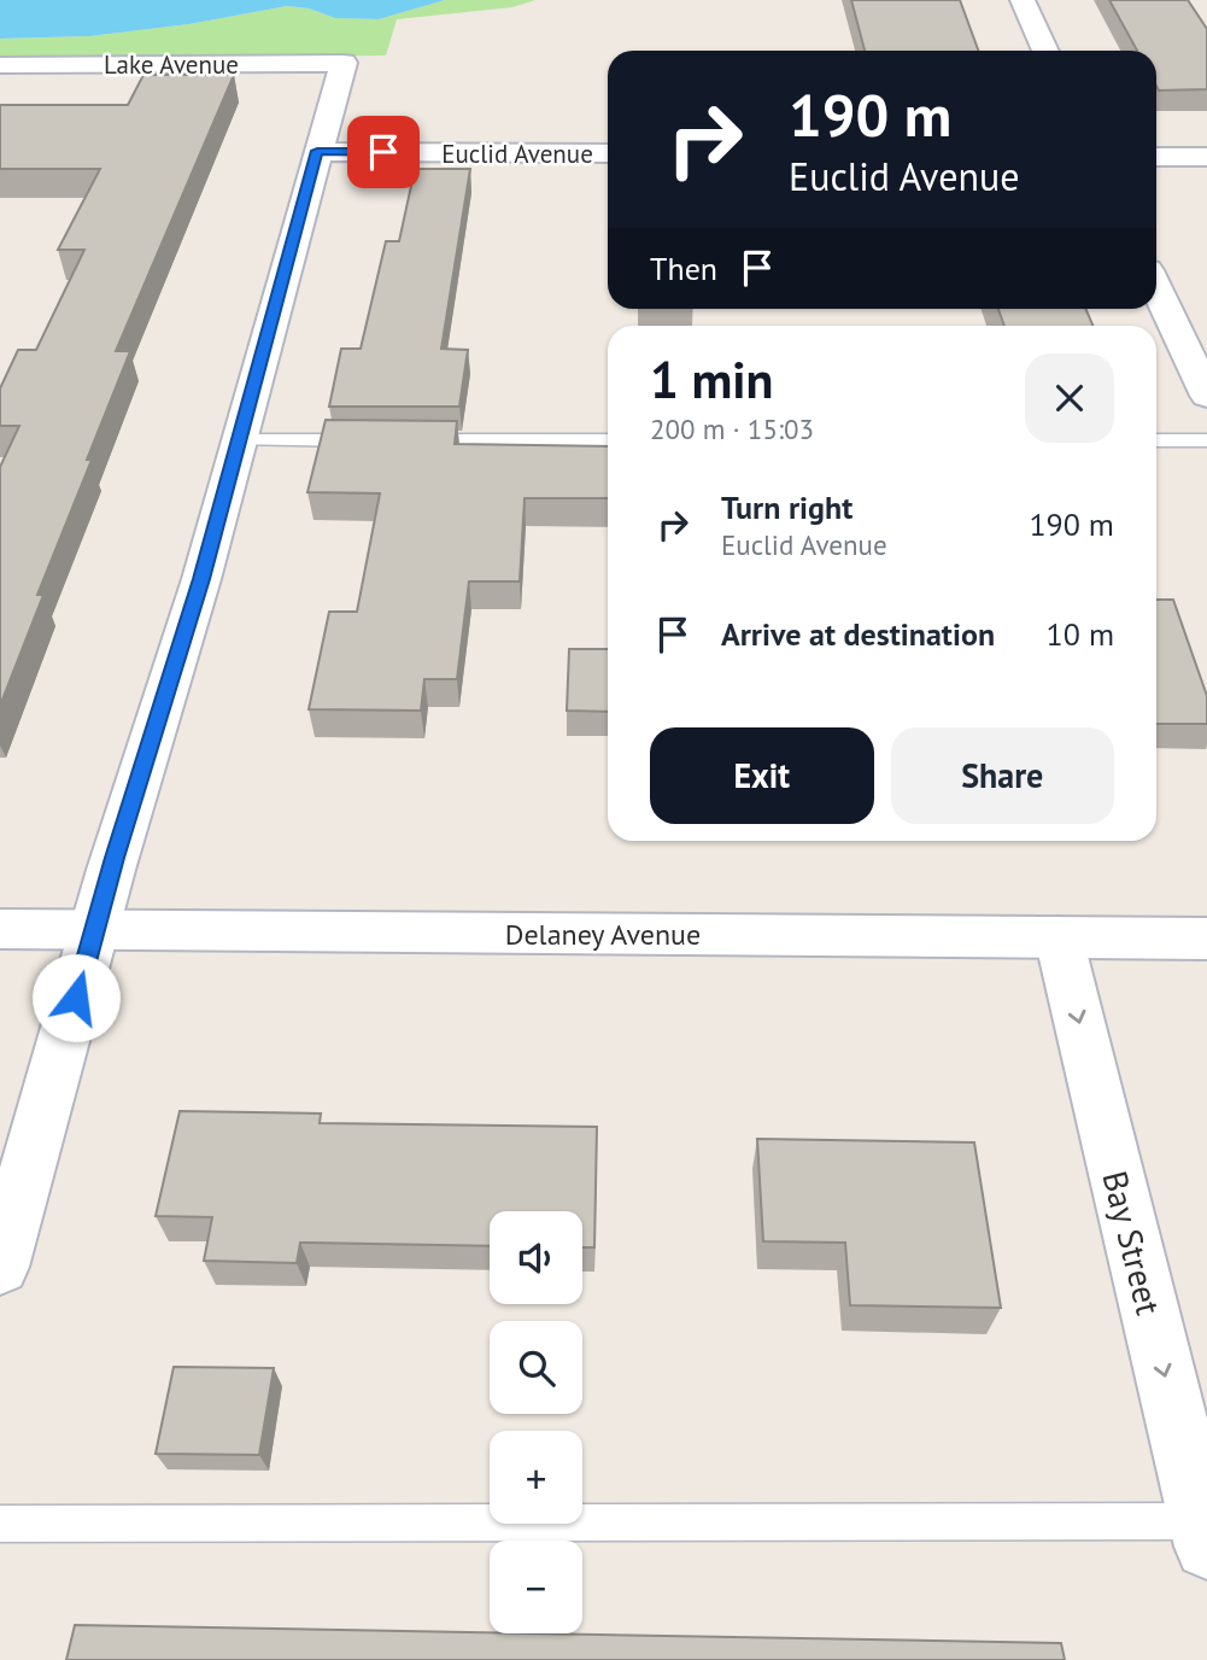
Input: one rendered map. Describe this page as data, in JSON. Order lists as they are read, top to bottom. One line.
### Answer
{"streets":{"street":["Lake Avenue","Euclid Avenue","Delaney Avenue","Bay Street"]},"crossings":[["Lake Avenue","Euclid Avenue"],["Delaney Avenue","Bay Street"]],"one_way":["Bay Street"],"page":{"turn":["190 m","Euclid Avenue"],"then":"Then","heading":["1 min","200 m · 15:03"],"list":[{"name":"Turn right","note":"Euclid Avenue","value":"190 m"},{"name":"Arrive at destination","value":"10 m"}],"buttons":["Exit","Share"],"map_buttons":["+","−"]}}
